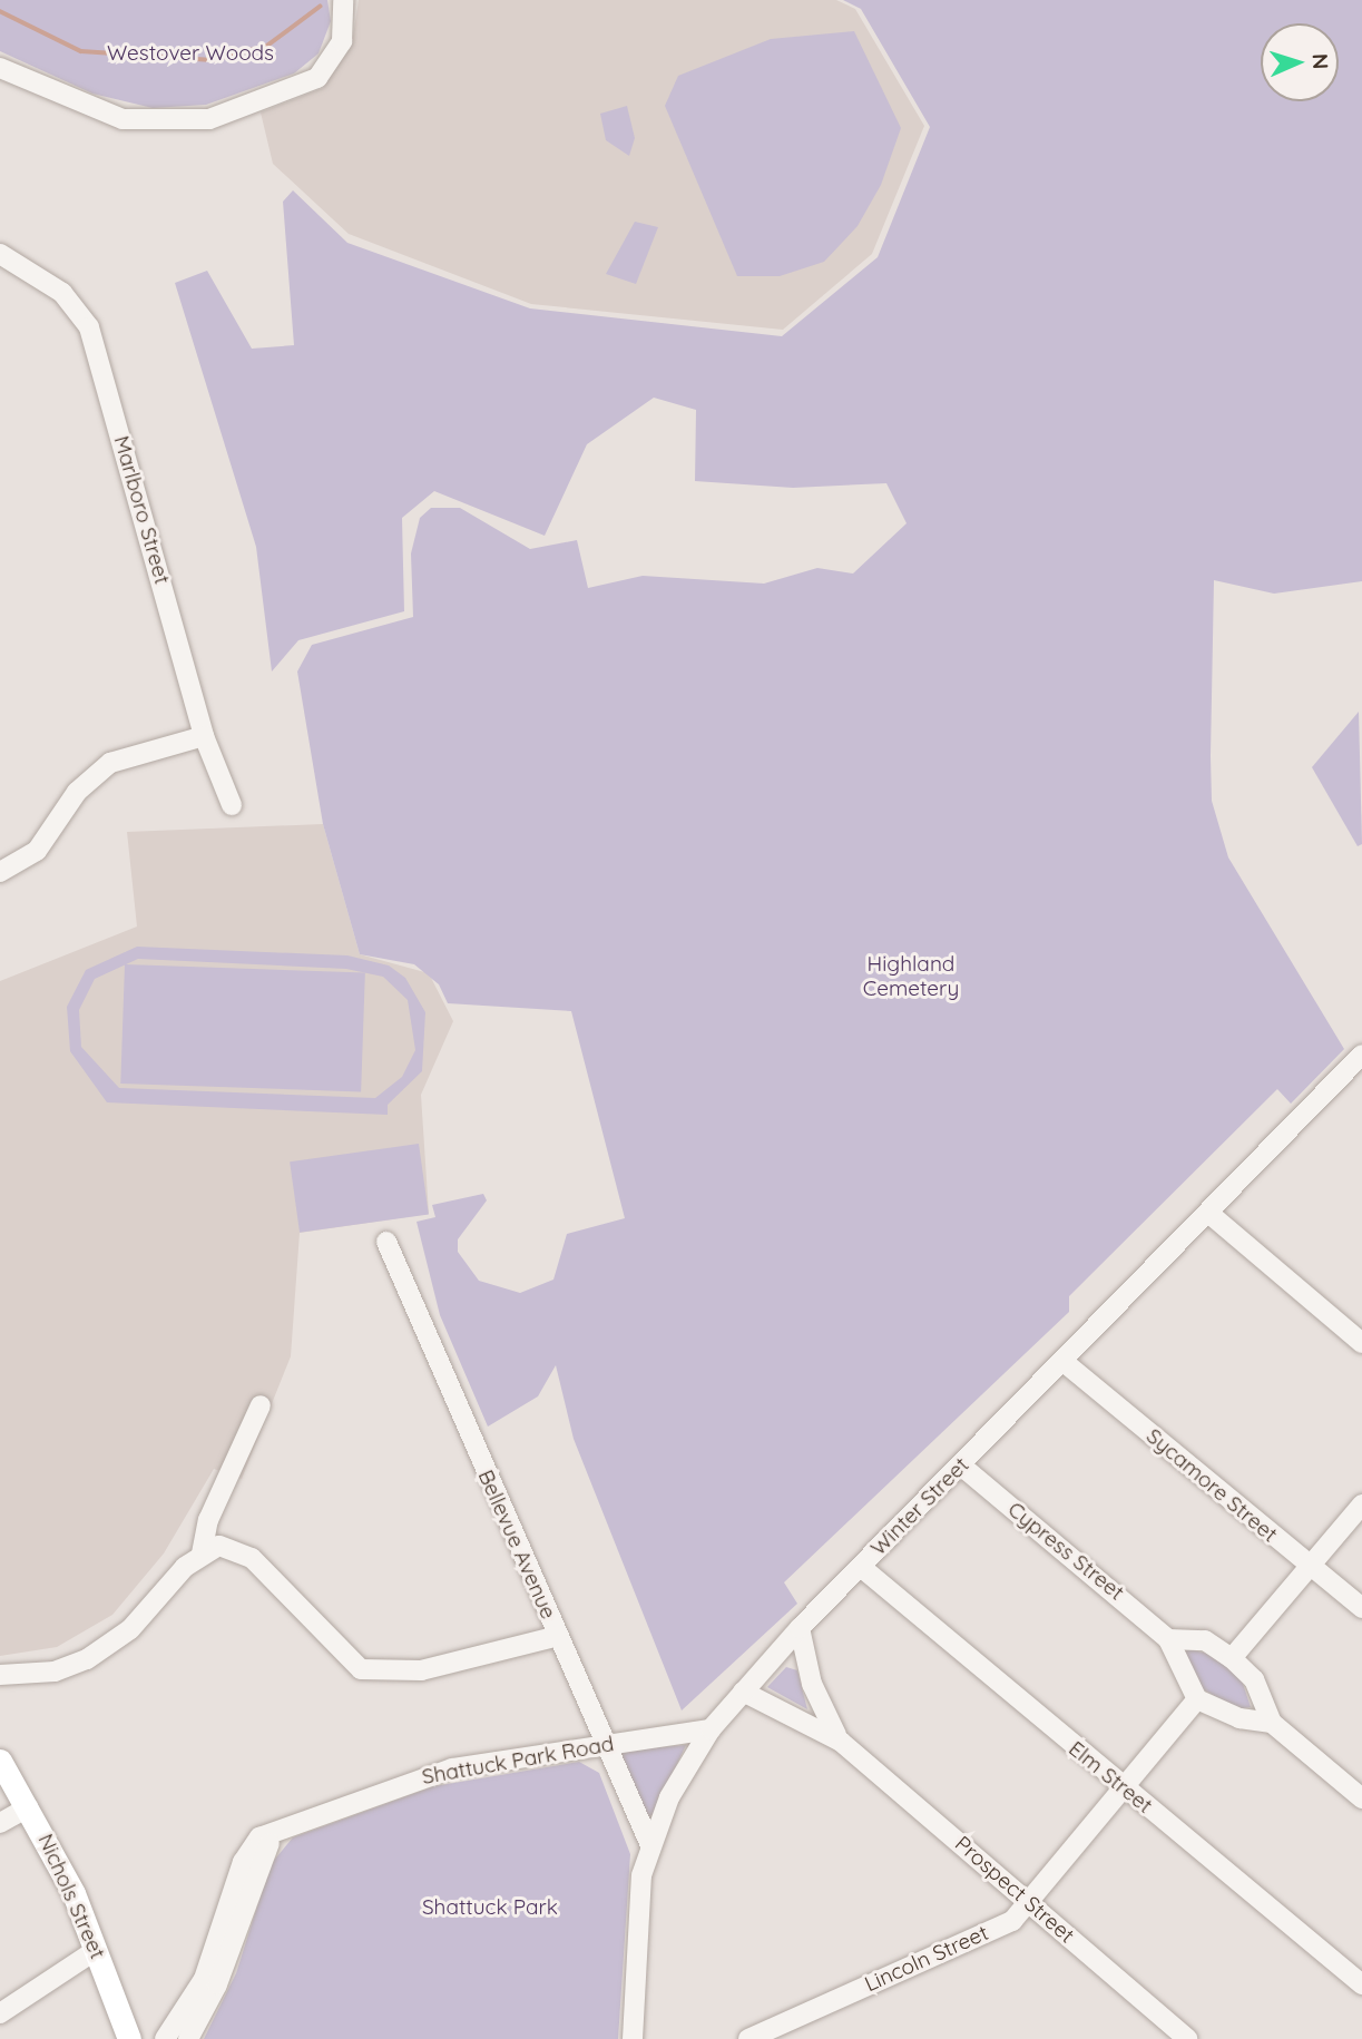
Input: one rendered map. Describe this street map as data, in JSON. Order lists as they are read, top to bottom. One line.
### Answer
{"streets":{"main road":["Nichols Street"],"street":["Marlboro Street","Sycamore Street","Winter Street","Bellevue Avenue","Cypress Street","Shattuck Park Road","Elm Street","Prospect Street","Lincoln Street"]},"crossings":[["Sycamore Street","Winter Street"],["Winter Street","Bellevue Avenue"],["Winter Street","Cypress Street"],["Winter Street","Shattuck Park Road"],["Winter Street","Elm Street"],["Winter Street","Prospect Street"],["Bellevue Avenue","Shattuck Park Road"],["Cypress Street","Lincoln Street"],["Elm Street","Lincoln Street"],["Prospect Street","Lincoln Street"]],"parks":["Westover Woods","Highland Cemetery","Shattuck Park"],"north":"right"}
